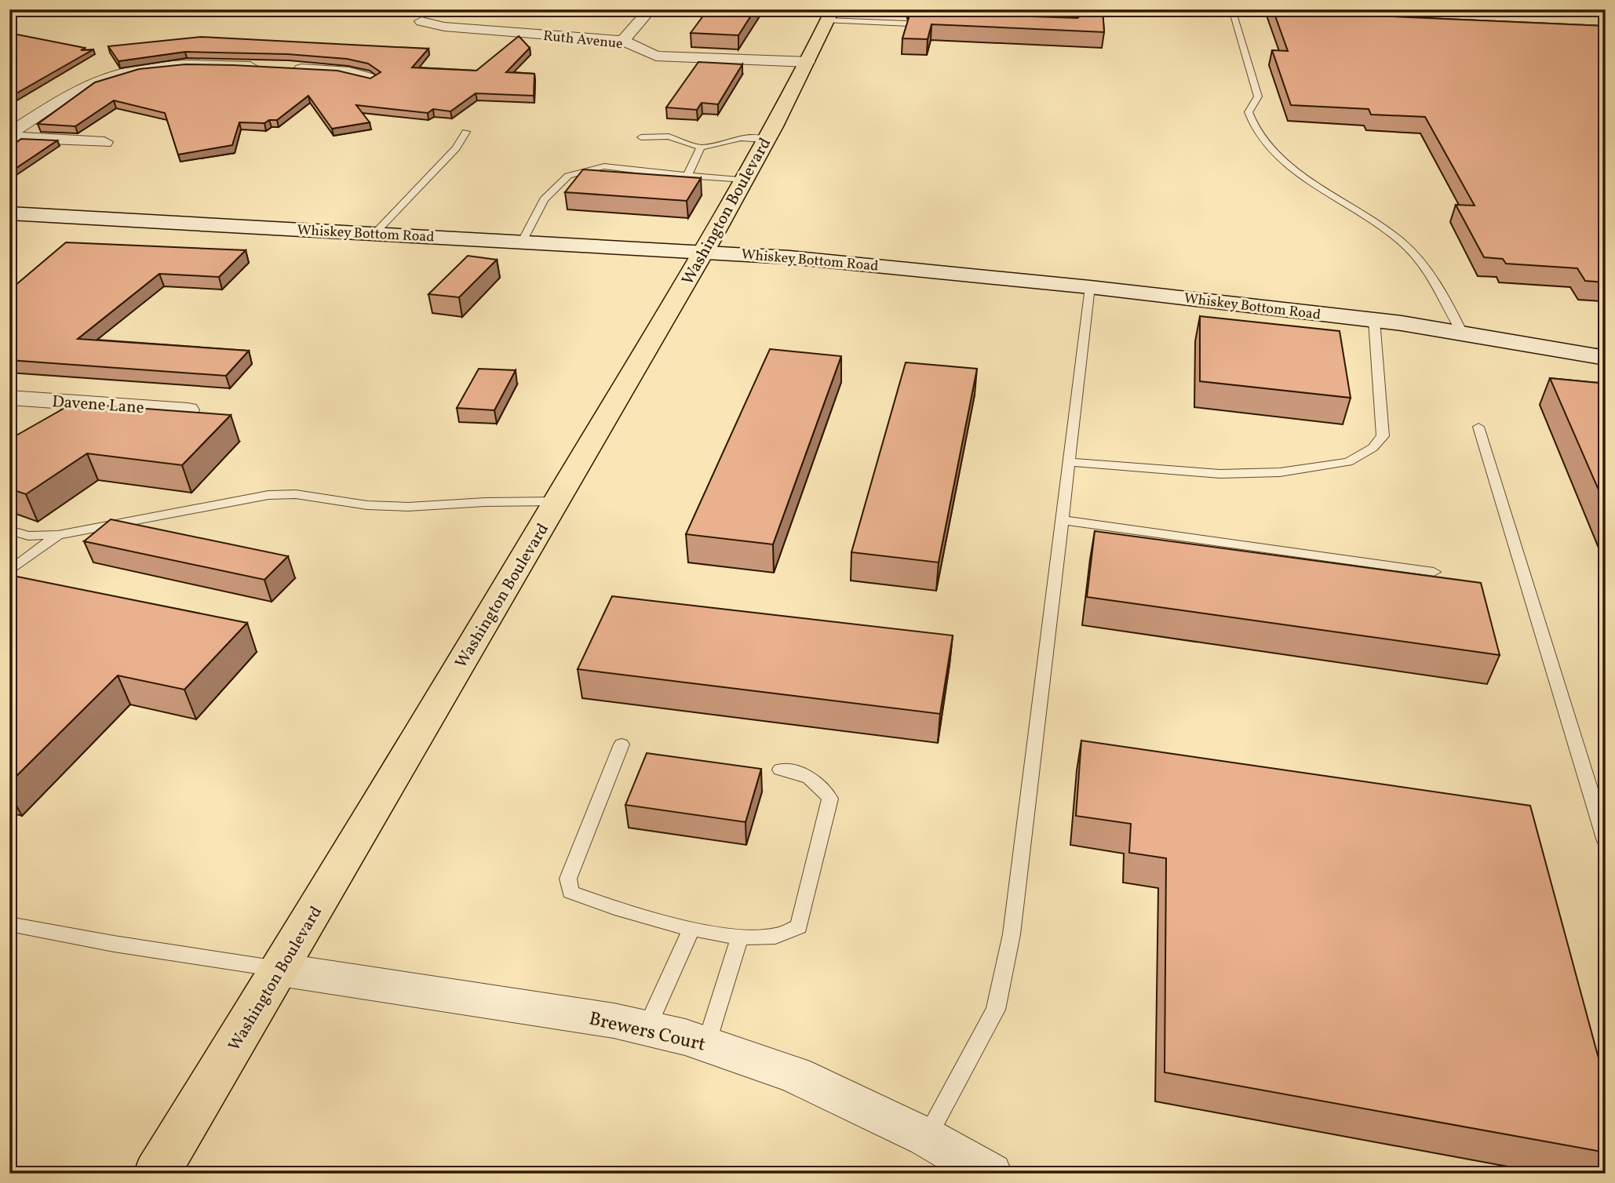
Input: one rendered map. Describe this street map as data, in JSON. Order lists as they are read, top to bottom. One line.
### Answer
{"streets":{"main road":["Washington Boulevard"],"street":["Ruth Avenue","Whiskey Bottom Road","Davene Lane","Brewers Court"]},"crossings":[["Ruth Avenue","Washington Boulevard"],["Washington Boulevard","Whiskey Bottom Road"],["Washington Boulevard","Brewers Court"]]}
